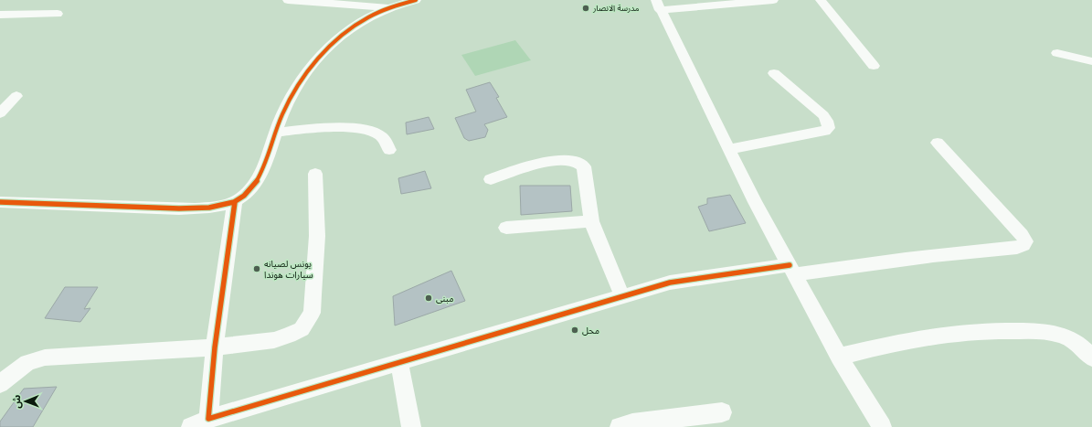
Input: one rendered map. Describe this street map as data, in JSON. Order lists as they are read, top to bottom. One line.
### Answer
{"places":["مدرسة الانصار","يونس لصيانه سيارات هوندا","مبنى","محل"],"north":"left"}
